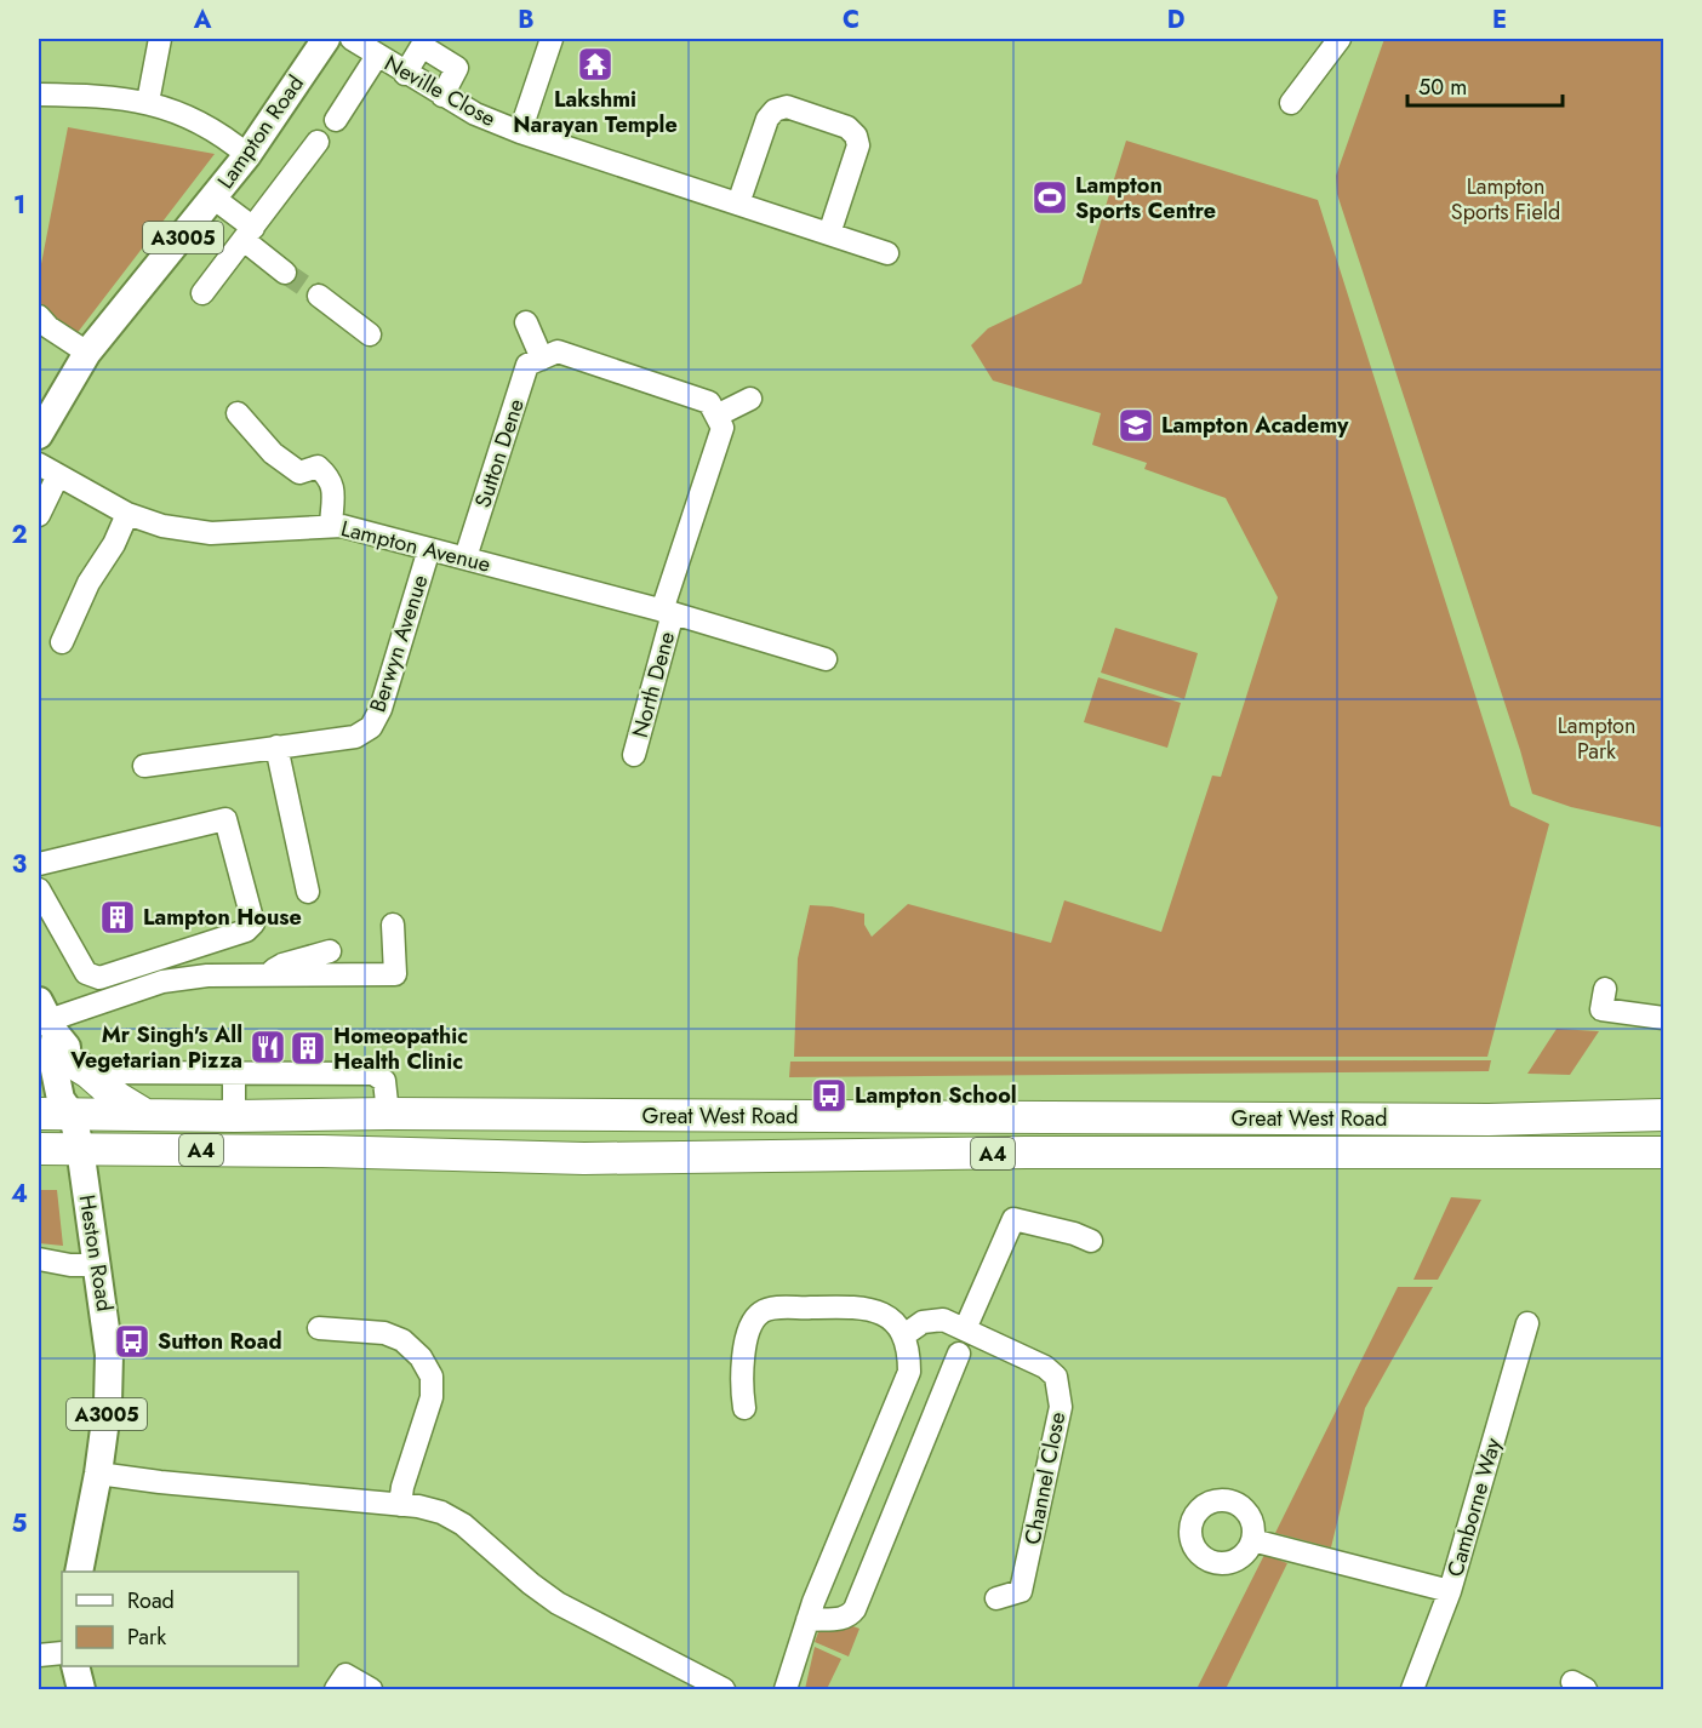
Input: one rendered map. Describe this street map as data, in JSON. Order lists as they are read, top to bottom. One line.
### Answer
{"streets":{"highway":["Great West Road","A4"],"main road":["Lampton Road","A3005","Heston Road"],"street":["Neville Close","Sutton Dene","Lampton Avenue","Berwyn Avenue","North Dene","Channel Close","Camborne Way"]},"crossings":[["A3005","Great West Road"],["A3005","Heston Road"],["Sutton Dene","Lampton Avenue"],["Lampton Avenue","Berwyn Avenue"],["Lampton Avenue","North Dene"],["Great West Road","Heston Road"]],"parks":["Lampton Sports Field","Lampton Park"],"places":{"temple":["Lakshmi Narayan Temple"],"sports":["Lampton Sports Centre"],"school or university":["Lampton Academy"],"building":["Lampton House","Homeopathic Health Clinic"],"restaurant":["Mr Singh's All Vegetarian Pizza"],"bus stop":["Lampton School","Sutton Road"]},"legend":["Road","Park"],"scale_bar":"50 m","grid":{"columns":["A","B","C","D","E"],"rows":["1","2","3","4","5"]}}
